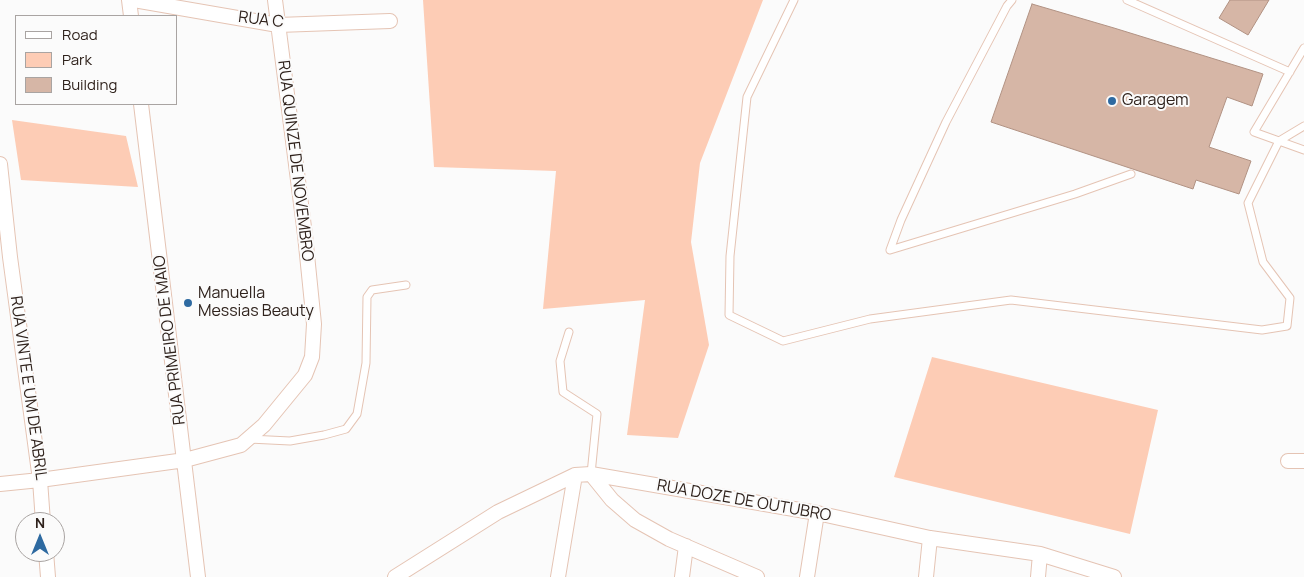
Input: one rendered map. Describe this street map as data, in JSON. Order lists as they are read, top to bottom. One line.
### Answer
{"streets":{"street":["RUA C","RUA QUINZE DE NOVEMBRO","RUA PRIMEIRO DE MAIO","RUA VINTE E UM DE ABRIL","RUA DOZE DE OUTUBRO"]},"crossings":[["RUA C","RUA QUINZE DE NOVEMBRO"]],"places":["Garagem","Manuella Messias Beauty"],"legend":["Road","Park","Building"],"north":"top"}
